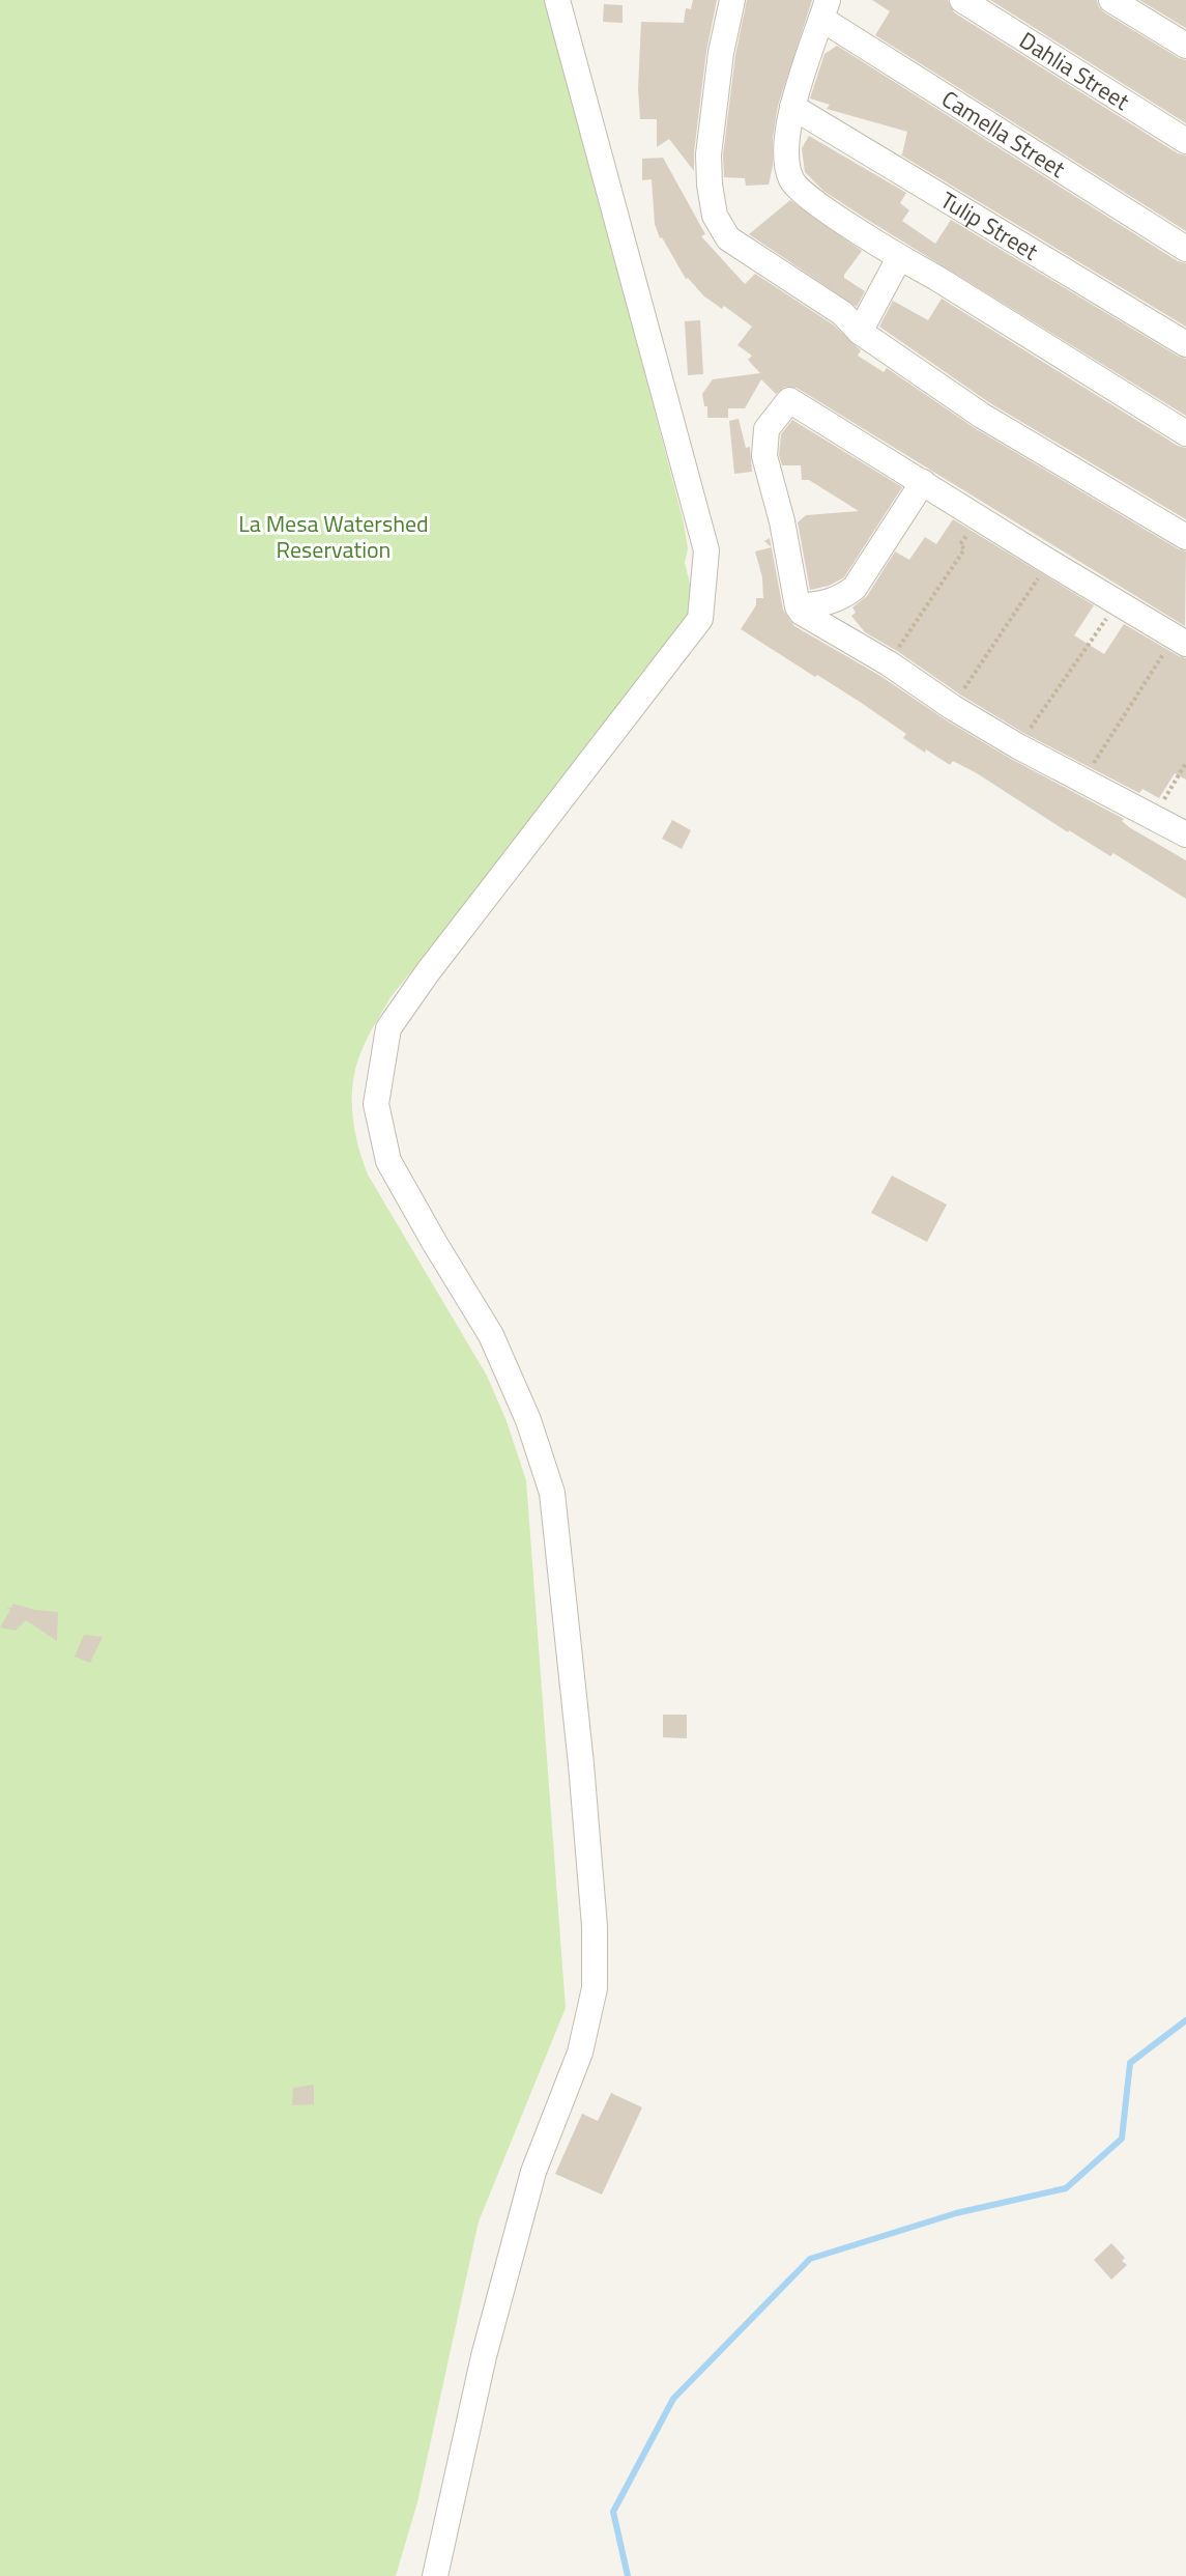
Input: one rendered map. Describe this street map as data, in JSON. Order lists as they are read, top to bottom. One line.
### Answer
{"streets":{"street":["Dahlia Street","Camella Street","Tulip Street"]},"parks":["La Mesa Watershed Reservation"]}
